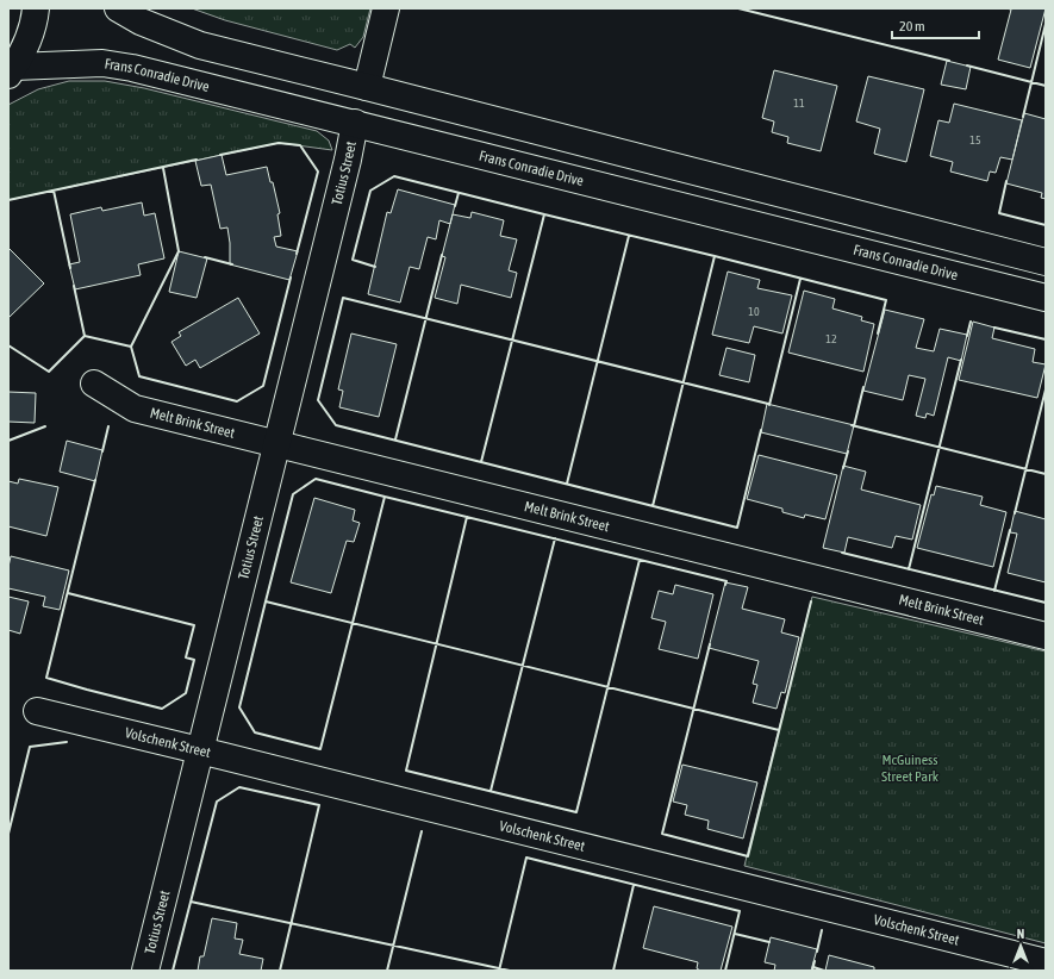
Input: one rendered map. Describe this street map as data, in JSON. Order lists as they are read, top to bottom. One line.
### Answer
{"streets":{"street":["Frans Conradie Drive","Totius Street","Melt Brink Street","Volschenk Street"]},"crossings":[["Frans Conradie Drive","Totius Street"],["Totius Street","Melt Brink Street"],["Totius Street","Volschenk Street"]],"parks":["McGuiness Street Park"],"house_numbers":["11","15","10","12"],"scale_bar":"20 m","north":"top"}
